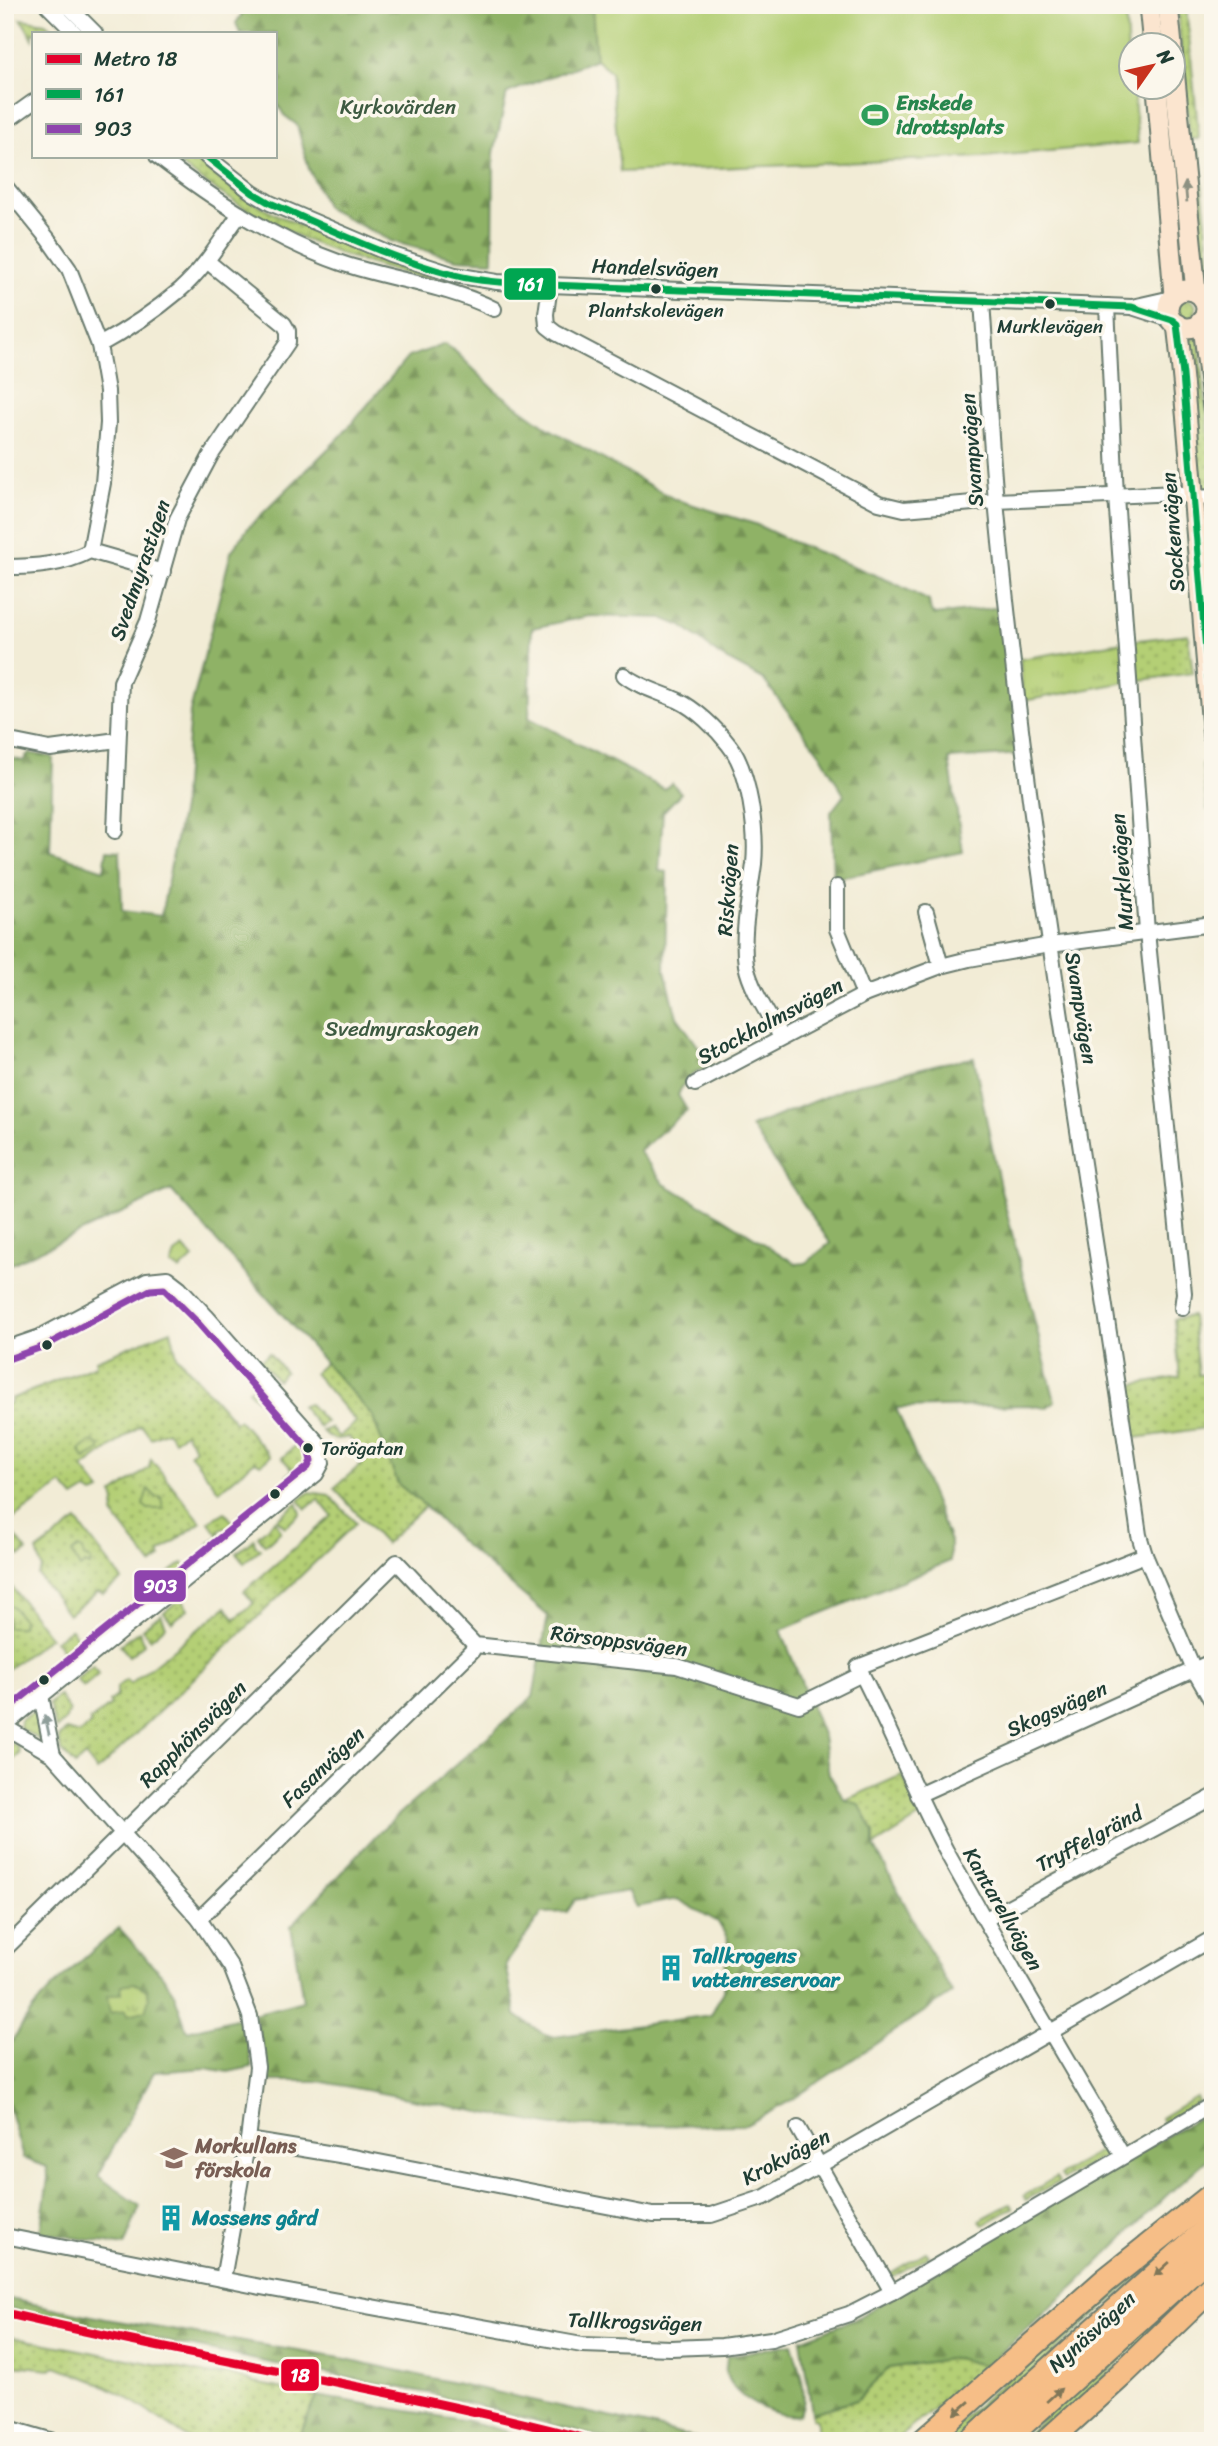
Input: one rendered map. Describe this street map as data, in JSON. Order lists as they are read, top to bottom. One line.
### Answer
{"streets":{"highway":["Nynäsvägen"],"street":["Handelsvägen","Svampvägen","Sockenvägen","Svedmyrastigen","Murklevägen","Riskvägen","Stockholmsvägen","Rörsoppsvägen","Skogsvägen","Rapphönsvägen","Fasanvägen","Tryffelgränd","Kantarellvägen","Krokvägen","Tallkrogsvägen"]},"crossings":[["Handelsvägen","Svampvägen"],["Handelsvägen","Sockenvägen"],["Handelsvägen","Murklevägen"],["Svampvägen","Stockholmsvägen"],["Svampvägen","Rörsoppsvägen"],["Svampvägen","Skogsvägen"],["Murklevägen","Stockholmsvägen"],["Riskvägen","Stockholmsvägen"],["Rörsoppsvägen","Rapphönsvägen"],["Rörsoppsvägen","Fasanvägen"],["Rörsoppsvägen","Kantarellvägen"],["Skogsvägen","Kantarellvägen"],["Rapphönsvägen","Fasanvägen"],["Tryffelgränd","Kantarellvägen"],["Kantarellvägen","Krokvägen"],["Kantarellvägen","Tallkrogsvägen"]],"parks":["Kyrkovärden","Svedmyraskogen"],"places":{"sports":["Enskede idrottsplats"],"other":["Plantskolevägen","Murklevägen","Torögatan"],"building":["Tallkrogens vattenreservoar","Mossens gård"],"school or university":["Morkullans förskola"]},"lines":["transit line 161","transit line 903","metro line 18"],"legend":["Metro 18","161","903"],"north":"top right"}
